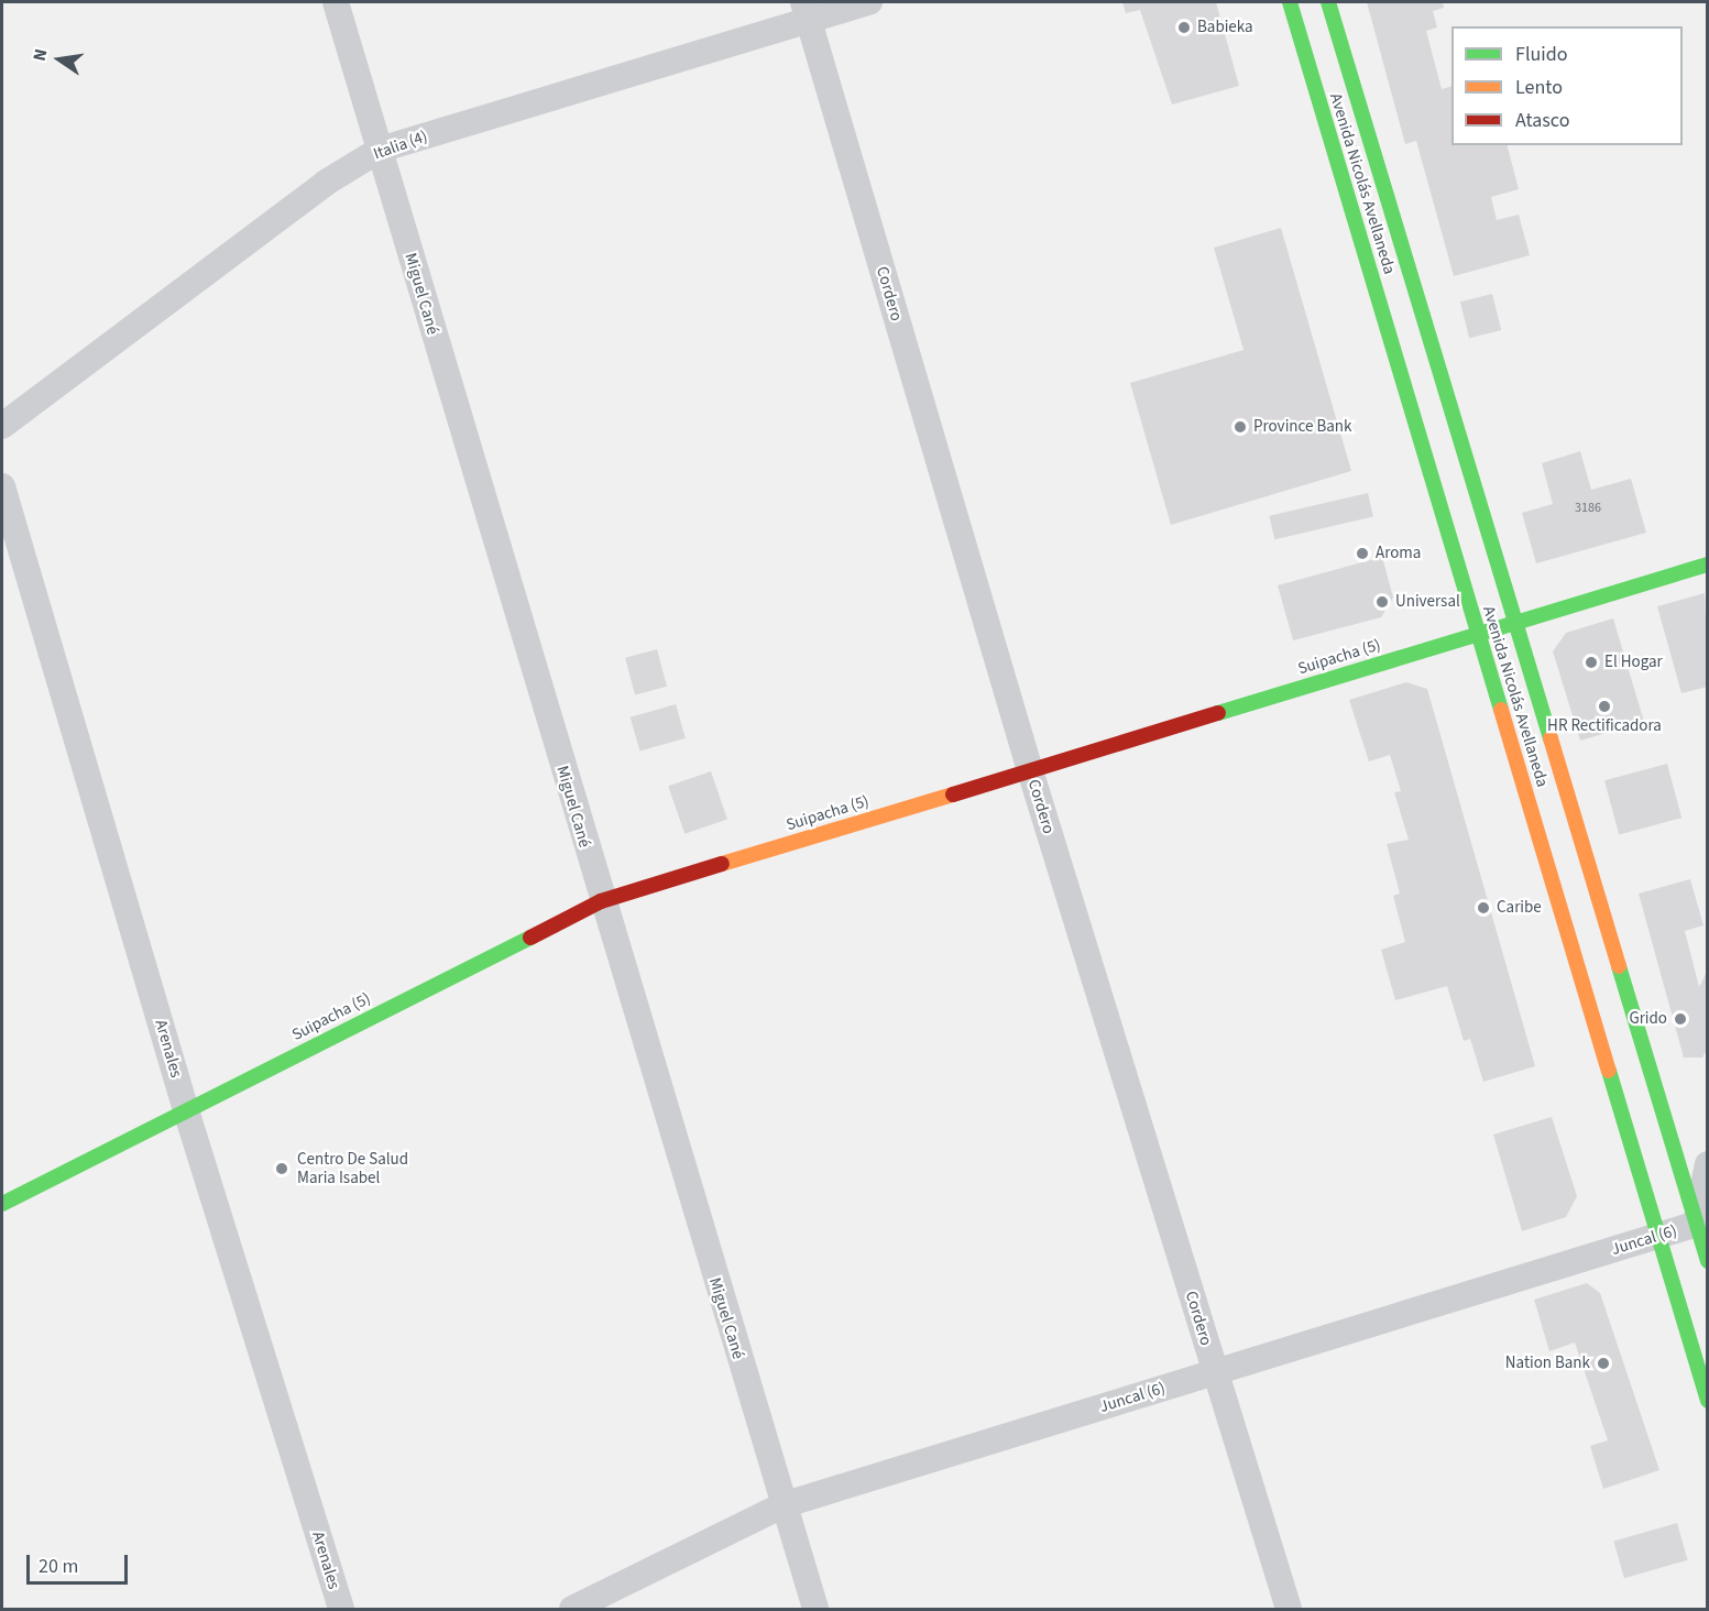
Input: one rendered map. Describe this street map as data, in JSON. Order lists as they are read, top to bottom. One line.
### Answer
{"streets":{"main road":["Avenida Nicolás Avellaneda","Suipacha (5)"],"street":["Italia (4)","Miguel Cané","Cordero","Arenales","Juncal (6)"]},"crossings":[["Italia (4)","Miguel Cané"],["Italia (4)","Cordero"],["Avenida Nicolás Avellaneda","Suipacha (5)"],["Avenida Nicolás Avellaneda","Juncal (6)"],["Miguel Cané","Suipacha (5)"],["Miguel Cané","Juncal (6)"],["Cordero","Suipacha (5)"],["Cordero","Juncal (6)"],["Suipacha (5)","Arenales"]],"places":["Babieka","Province Bank","Aroma","Universal","El Hogar","HR Rectificadora","Caribe","Grido","Centro De Salud Maria Isabel","Nation Bank"],"house_numbers":["3186"],"legend":["Fluido","Lento","Atasco"],"scale_bar":"20 m","north":"left"}
